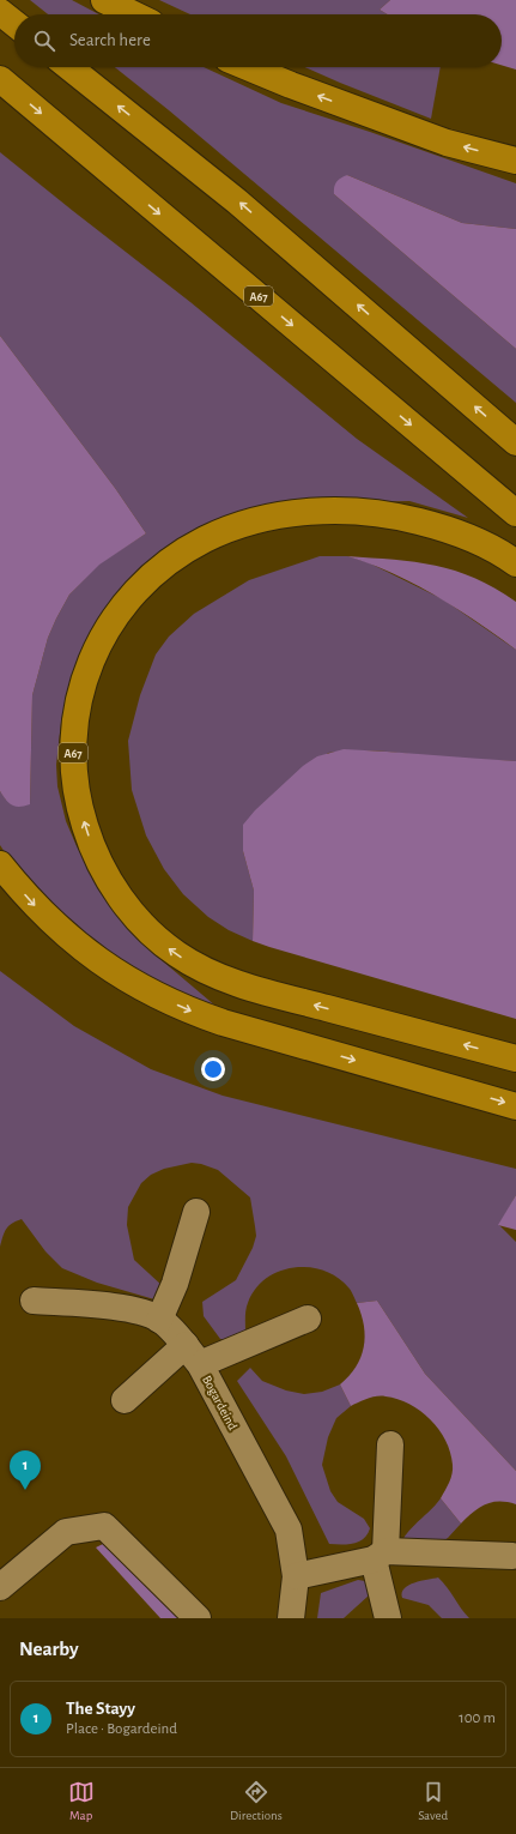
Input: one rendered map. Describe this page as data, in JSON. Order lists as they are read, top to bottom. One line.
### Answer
{"streets":{"highway":["A67"],"street":["Bogardeind"]},"page":{"search":"Search here","pins":"1","heading":"Nearby","list":[{"mark":"1","name":"The Stayy","note":"Place · Bogardeind","value":"100 m"}],"nav":["Map","Directions","Saved"]}}
